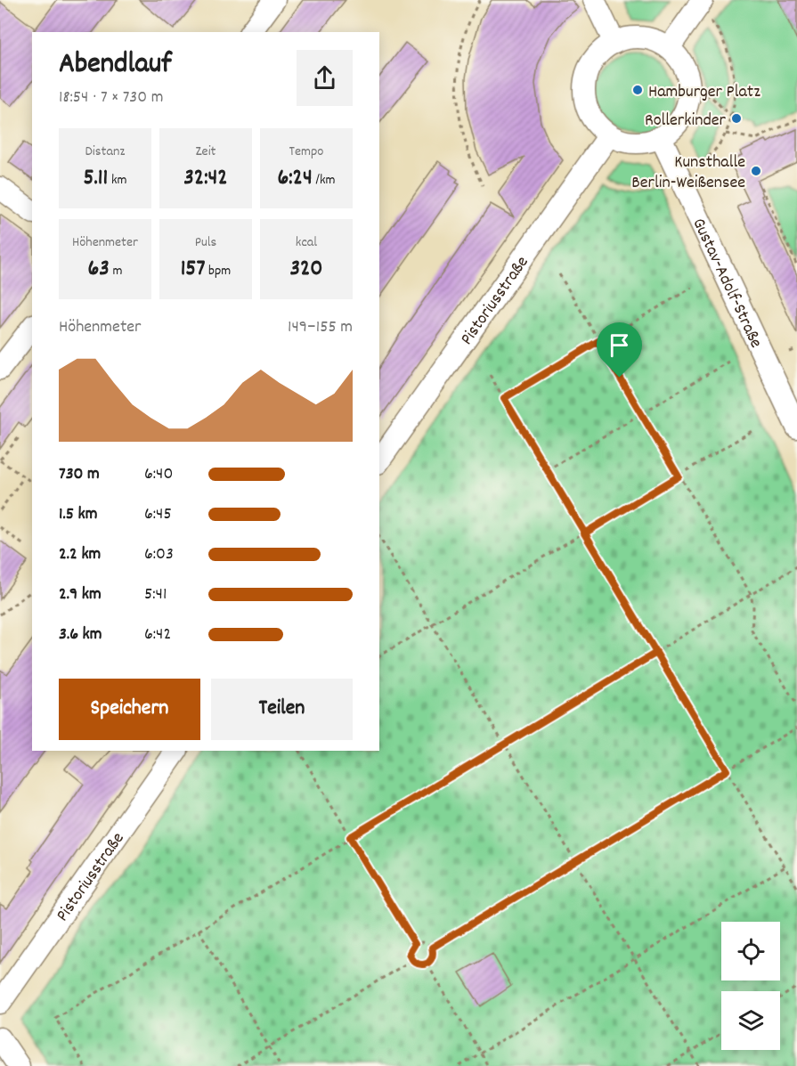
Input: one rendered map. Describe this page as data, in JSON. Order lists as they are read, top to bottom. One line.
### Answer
{"streets":{"street":["Gustav-Adolf-Straße","Pistoriusstraße"]},"crossings":[["Gustav-Adolf-Straße","Pistoriusstraße"]],"places":["Hamburger Platz","Rollerkinder","Kunsthalle Berlin-Weißensee"],"page":{"heading":["Abendlauf","18:54 · 7 × 730 m"],"stats":[["Distanz","5.11 km"],["Zeit","32:42"],["Tempo","6:24 /km"],["Höhenmeter","63 m"],["Puls","157 bpm"],["kcal","320"]],"chart":["Höhenmeter","149–155 m"],"list":[{"name":"730 m","note":"6:40"},{"name":"1.5 km","note":"6:45"},{"name":"2.2 km","note":"6:03"},{"name":"2.9 km","note":"5:41"},{"name":"3.6 km","note":"6:42"}],"buttons":["Speichern","Teilen"]}}
